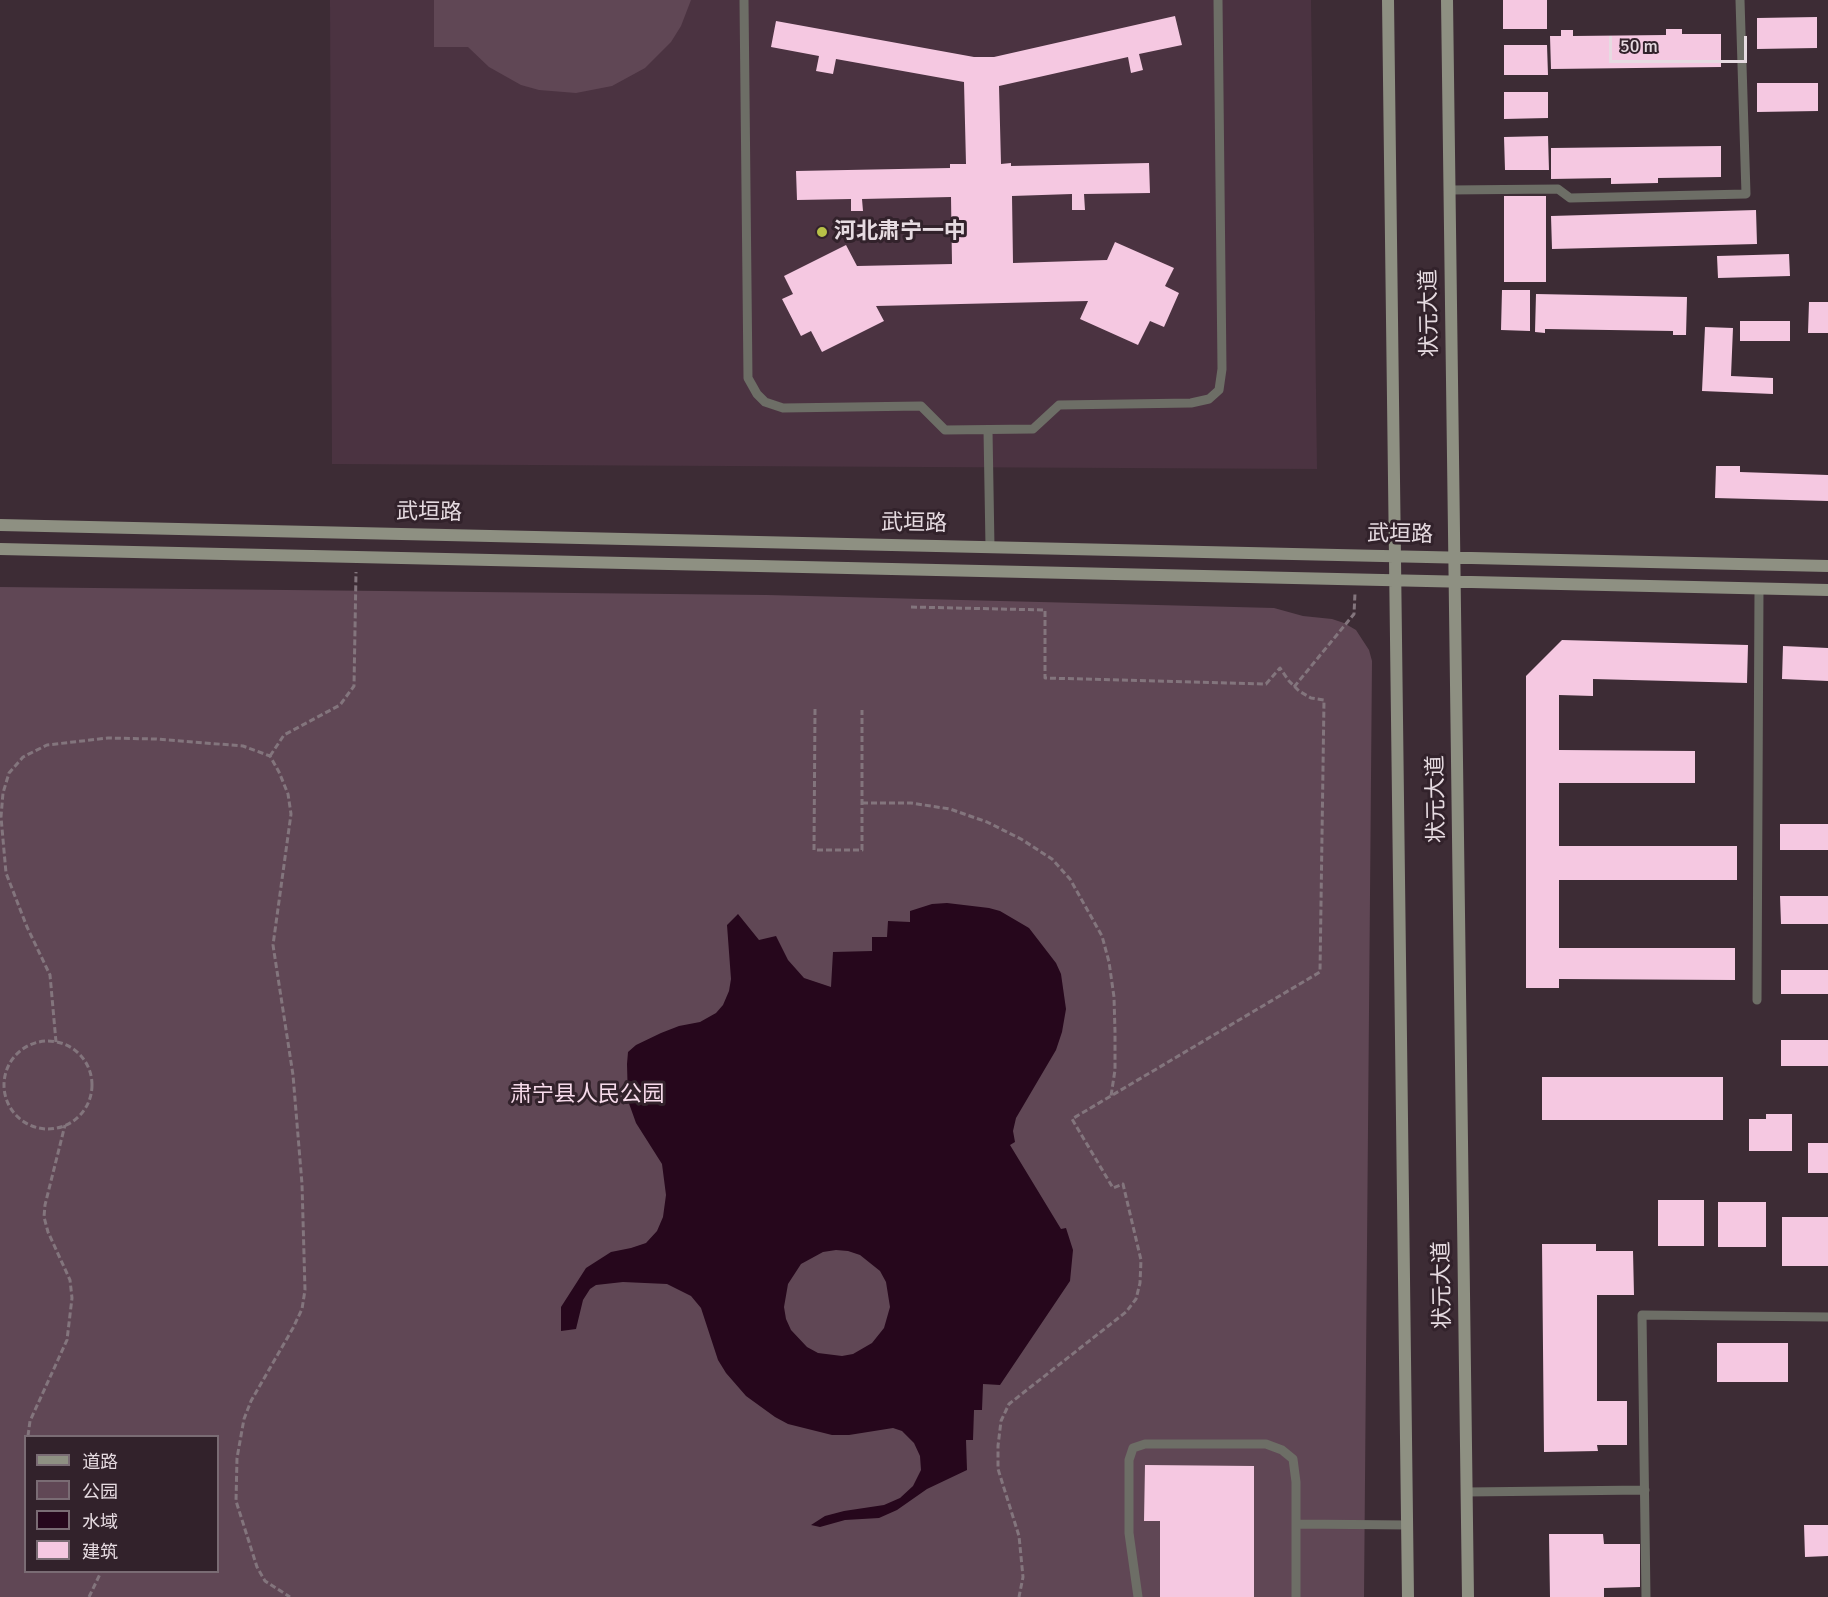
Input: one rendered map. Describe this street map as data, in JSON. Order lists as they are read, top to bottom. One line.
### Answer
{"streets":{"main road":["状元大道","武垣路"]},"crossings":[["状元大道","武垣路"]],"parks":["肃宁县人民公园"],"places":["河北肃宁一中"],"legend":["道路","公园","水域","建筑"],"scale_bar":"50 m"}
